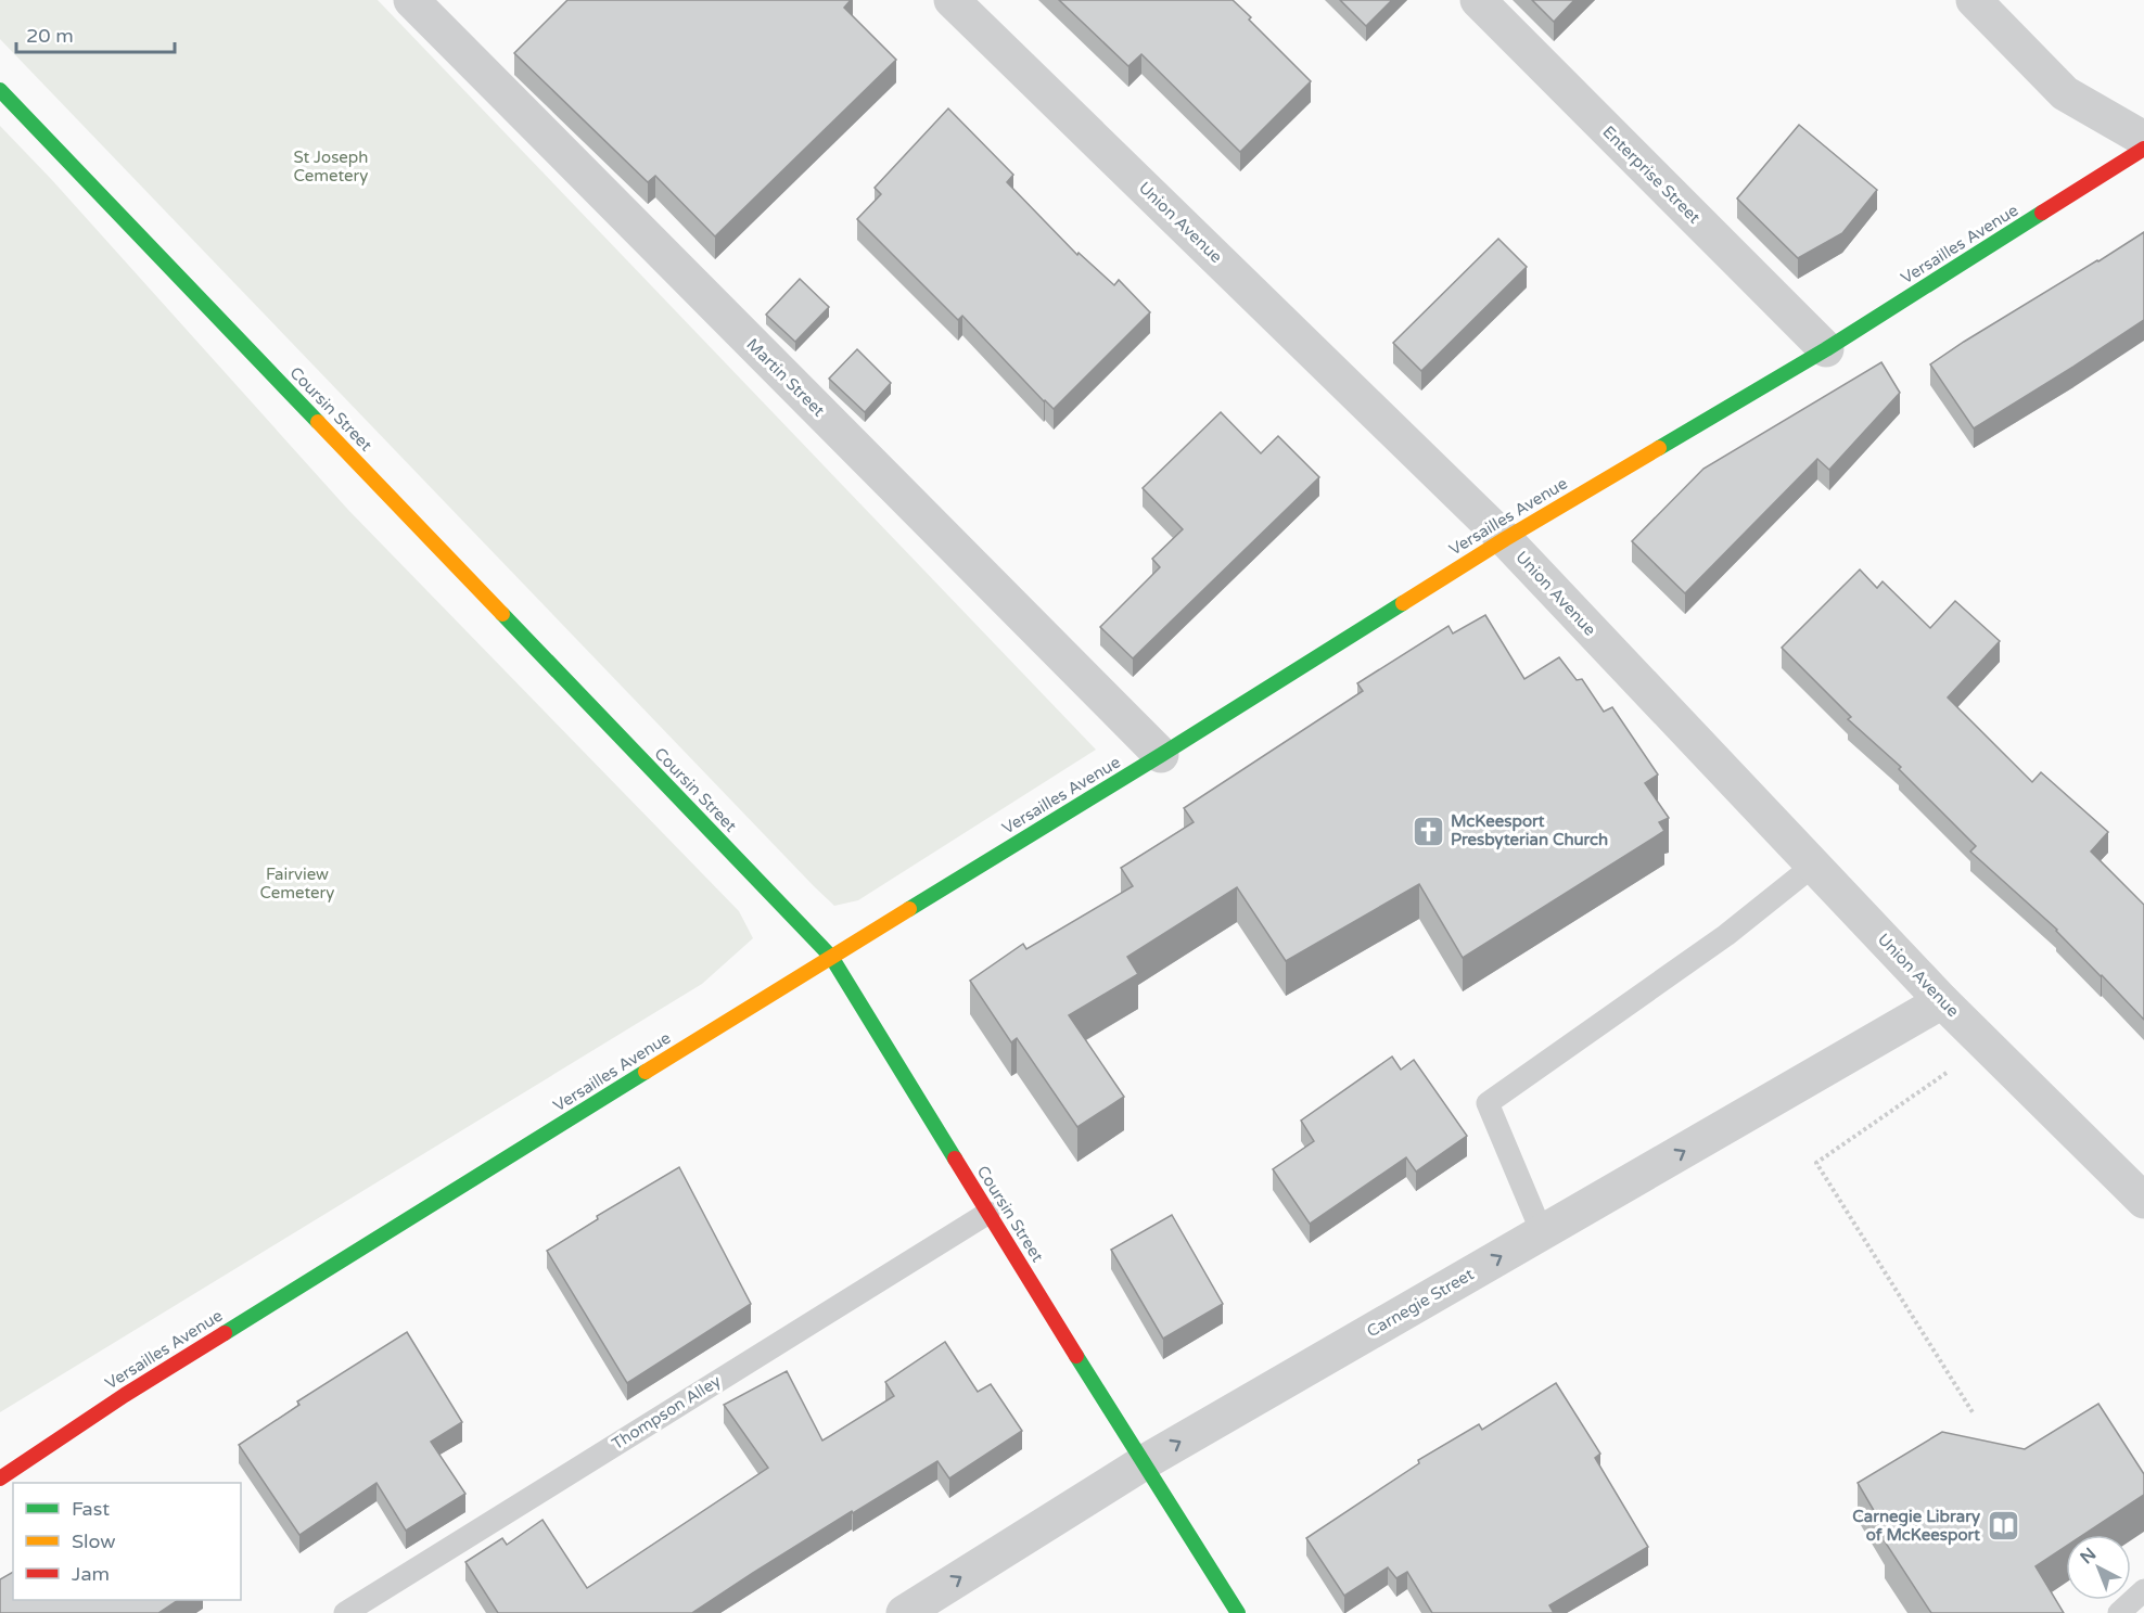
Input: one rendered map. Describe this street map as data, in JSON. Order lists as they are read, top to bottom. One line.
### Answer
{"streets":{"street":["Enterprise Street","Union Avenue","Versailles Avenue","Martin Street","Coursin Street","Carnegie Street"],"lane":["Thompson Alley"]},"crossings":[["Enterprise Street","Versailles Avenue"],["Union Avenue","Versailles Avenue"],["Union Avenue","Carnegie Street"],["Versailles Avenue","Martin Street"],["Versailles Avenue","Coursin Street"],["Coursin Street","Carnegie Street"],["Coursin Street","Thompson Alley"]],"one_way":["Carnegie Street"],"parks":["St Joseph Cemetery","Fairview Cemetery"],"places":{"church":["McKeesport Presbyterian Church"],"library":["Carnegie Library of McKeesport"]},"legend":["Fast","Slow","Jam"],"scale_bar":"20 m","north":"top left"}
